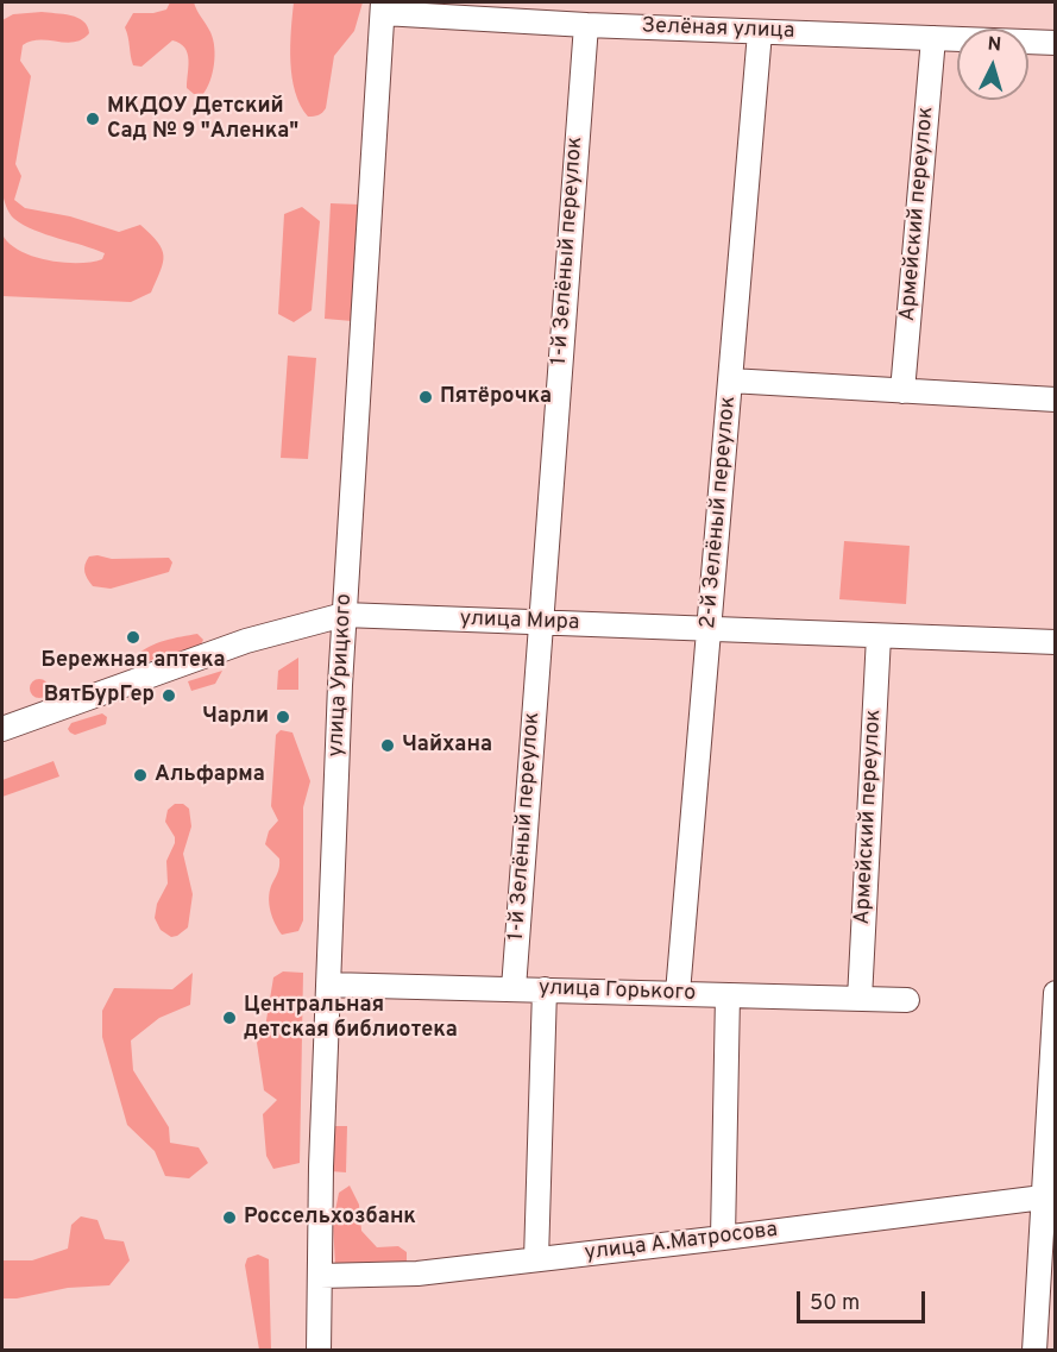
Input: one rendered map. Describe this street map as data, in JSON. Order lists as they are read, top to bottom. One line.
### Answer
{"streets":{"street":["Зелёная улица","Армейский переулок","1-й Зелёный переулок","2-й Зелёный переулок","улица Мира","улица Урицкого","улица Горького","улица А.Матросова"]},"crossings":[["Зелёная улица","Армейский переулок"],["Зелёная улица","1-й Зелёный переулок"],["Зелёная улица","2-й Зелёный переулок"],["Зелёная улица","улица Урицкого"],["Армейский переулок","улица Мира"],["Армейский переулок","улица Горького"],["1-й Зелёный переулок","улица Мира"],["1-й Зелёный переулок","улица Горького"],["2-й Зелёный переулок","улица Мира"],["2-й Зелёный переулок","улица Горького"],["улица Мира","улица Урицкого"],["улица Урицкого","улица Горького"],["улица Урицкого","улица А.Матросова"]],"places":["МКДОУ Детский Сад № 9 \"Аленка\"","Пятёрочка","Бережная аптека","ВятБурГер","Чарли","Чайхана","Альфарма","Центральная детская библиотека","Россельхозбанк"],"scale_bar":"50 m","north":"top"}
